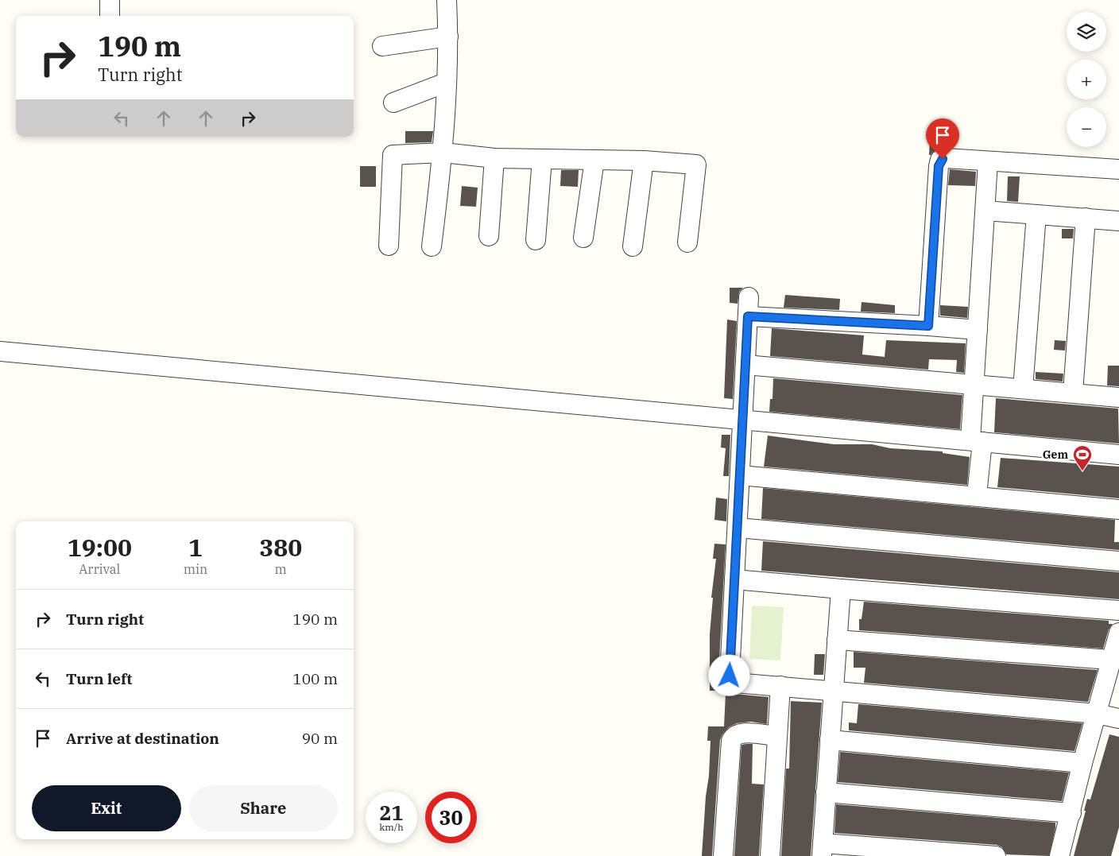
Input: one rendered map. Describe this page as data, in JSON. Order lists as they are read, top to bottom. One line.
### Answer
{"places":{"sports":["Gem"]},"page":{"map_buttons":["+","−"],"turn":["190 m","Turn right"],"eta":["19:00","Arrival","1","min","380","m"],"list":[{"name":"Turn right","value":"190 m"},{"name":"Turn left","value":"100 m"},{"name":"Arrive at destination","value":"90 m"}],"buttons":["Exit","Share"],"speed":"21 km/h","limit":"30"}}
